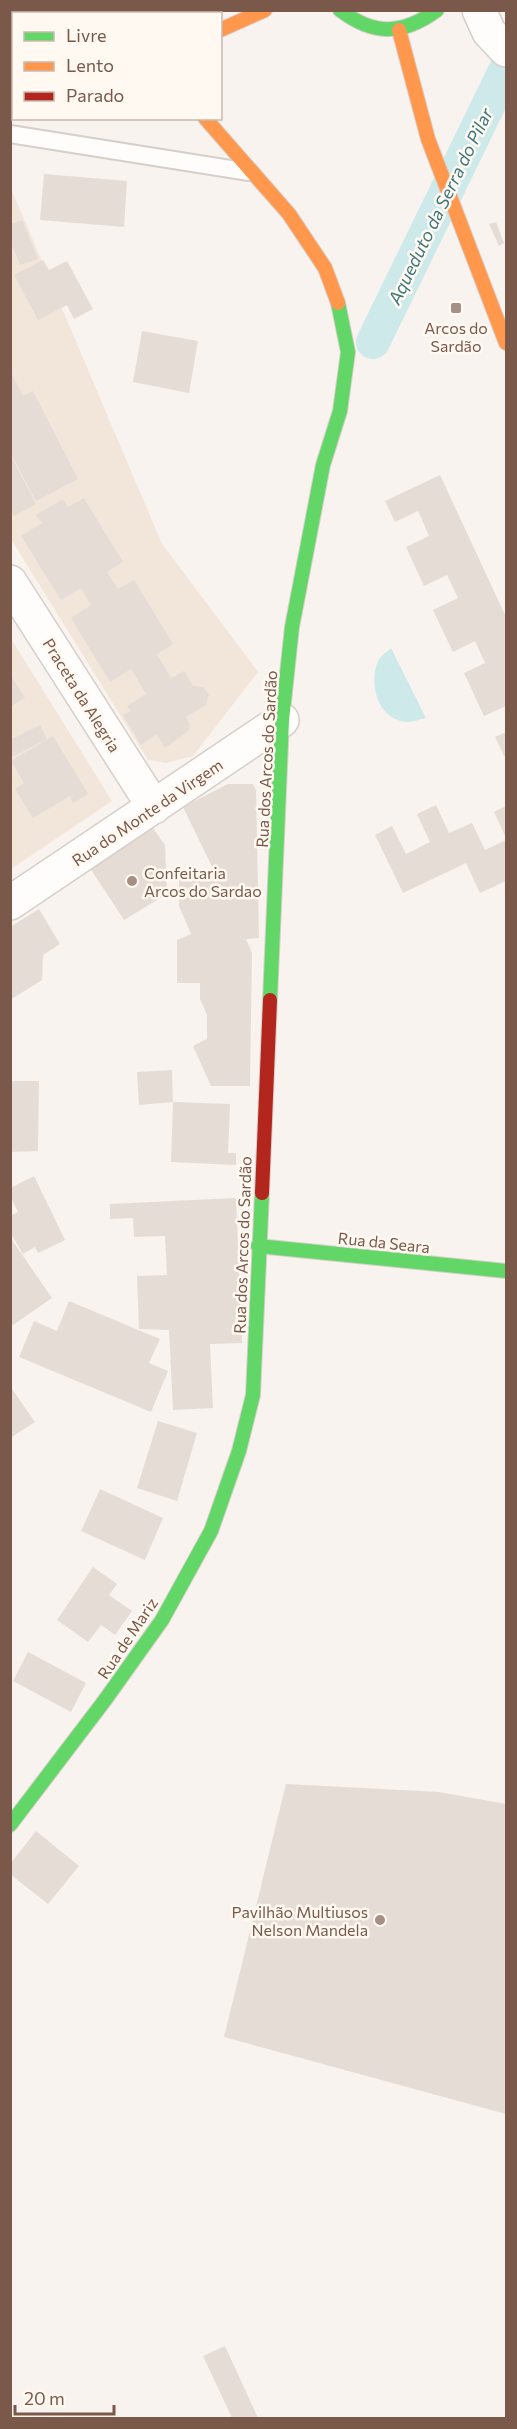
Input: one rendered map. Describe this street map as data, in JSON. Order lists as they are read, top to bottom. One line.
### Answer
{"streets":{"main road":["Rua dos Arcos do Sardão","Rua da Seara","Rua de Mariz"],"street":["Praceta da Alegria","Rua do Monte da Virgem"]},"crossings":[["Praceta da Alegria","Rua do Monte da Virgem"],["Rua dos Arcos do Sardão","Rua do Monte da Virgem"],["Rua dos Arcos do Sardão","Rua da Seara"],["Rua dos Arcos do Sardão","Rua de Mariz"]],"water":["Aqueduto da Serra do Pilar"],"places":{"transit":["Arcos do Sardão"],"other":["Confeitaria Arcos do Sardao","Pavilhão Multiusos Nelson Mandela"]},"legend":["Livre","Lento","Parado"],"scale_bar":"20 m"}
